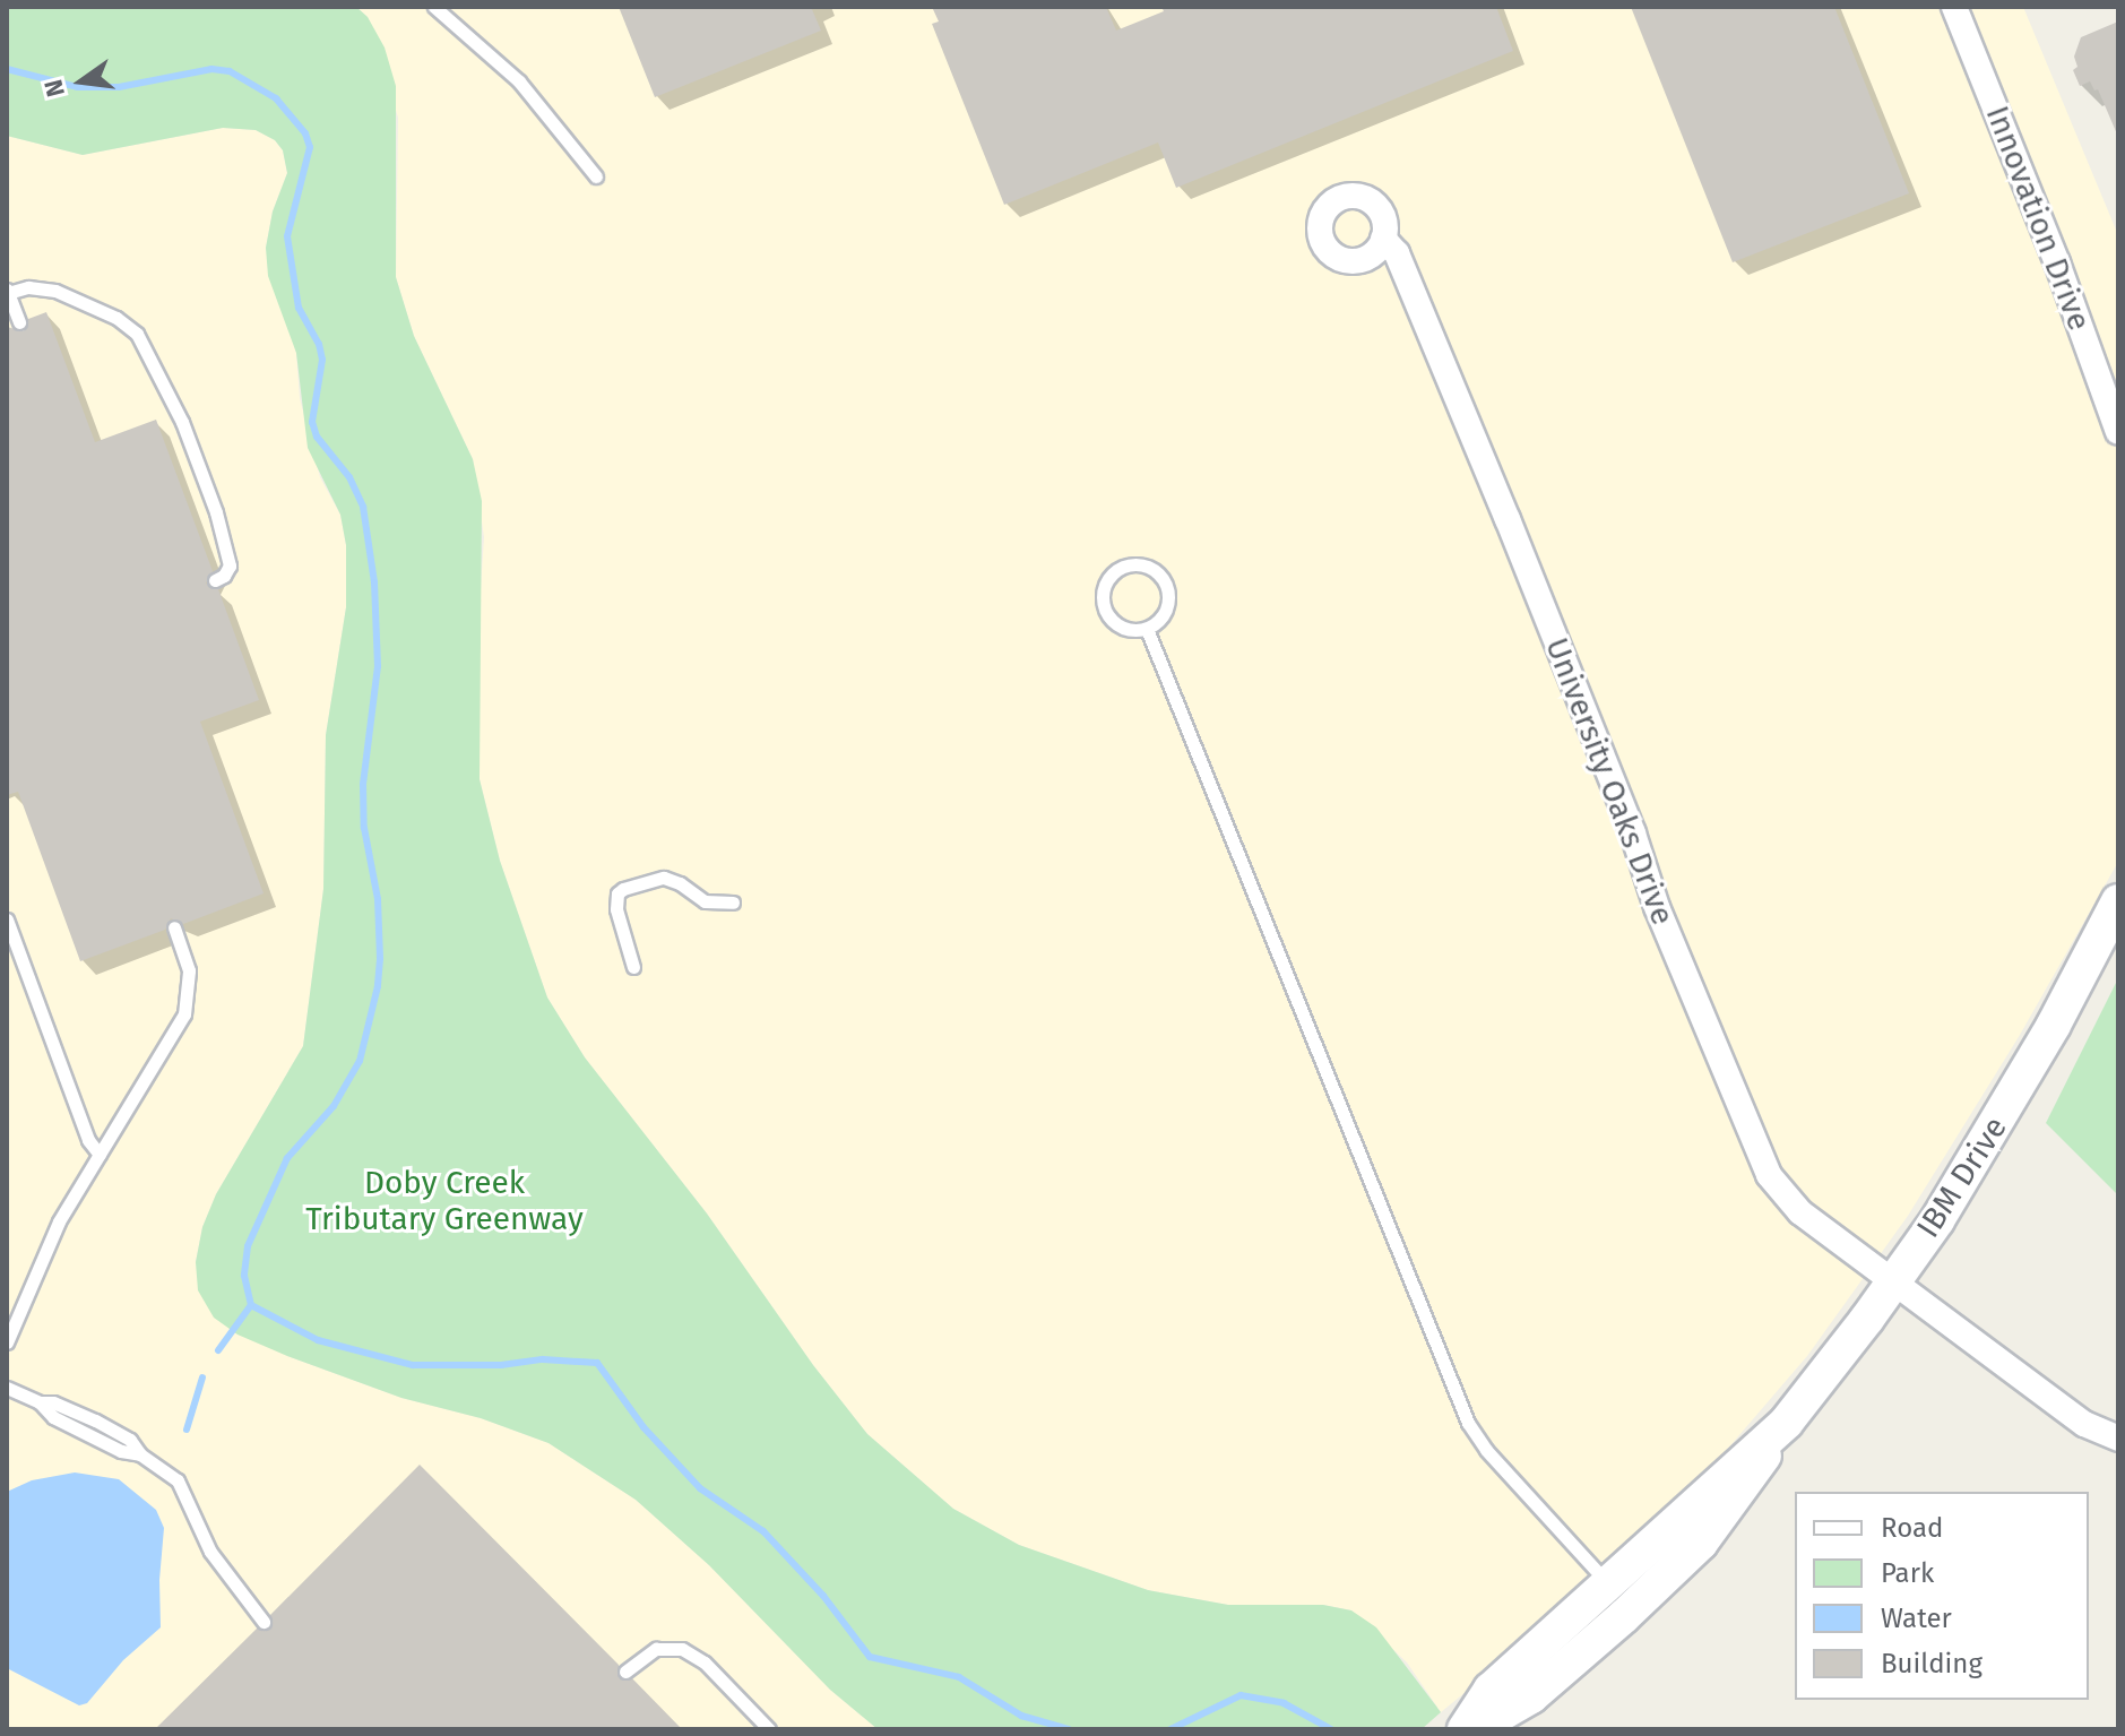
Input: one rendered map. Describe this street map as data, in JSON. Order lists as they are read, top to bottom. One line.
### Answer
{"streets":{"street":["Innovation Drive","University Oaks Drive","IBM Drive"]},"crossings":[["University Oaks Drive","IBM Drive"]],"parks":["Doby Creek Tributary Greenway"],"legend":["Road","Park","Water","Building"],"north":"left"}
